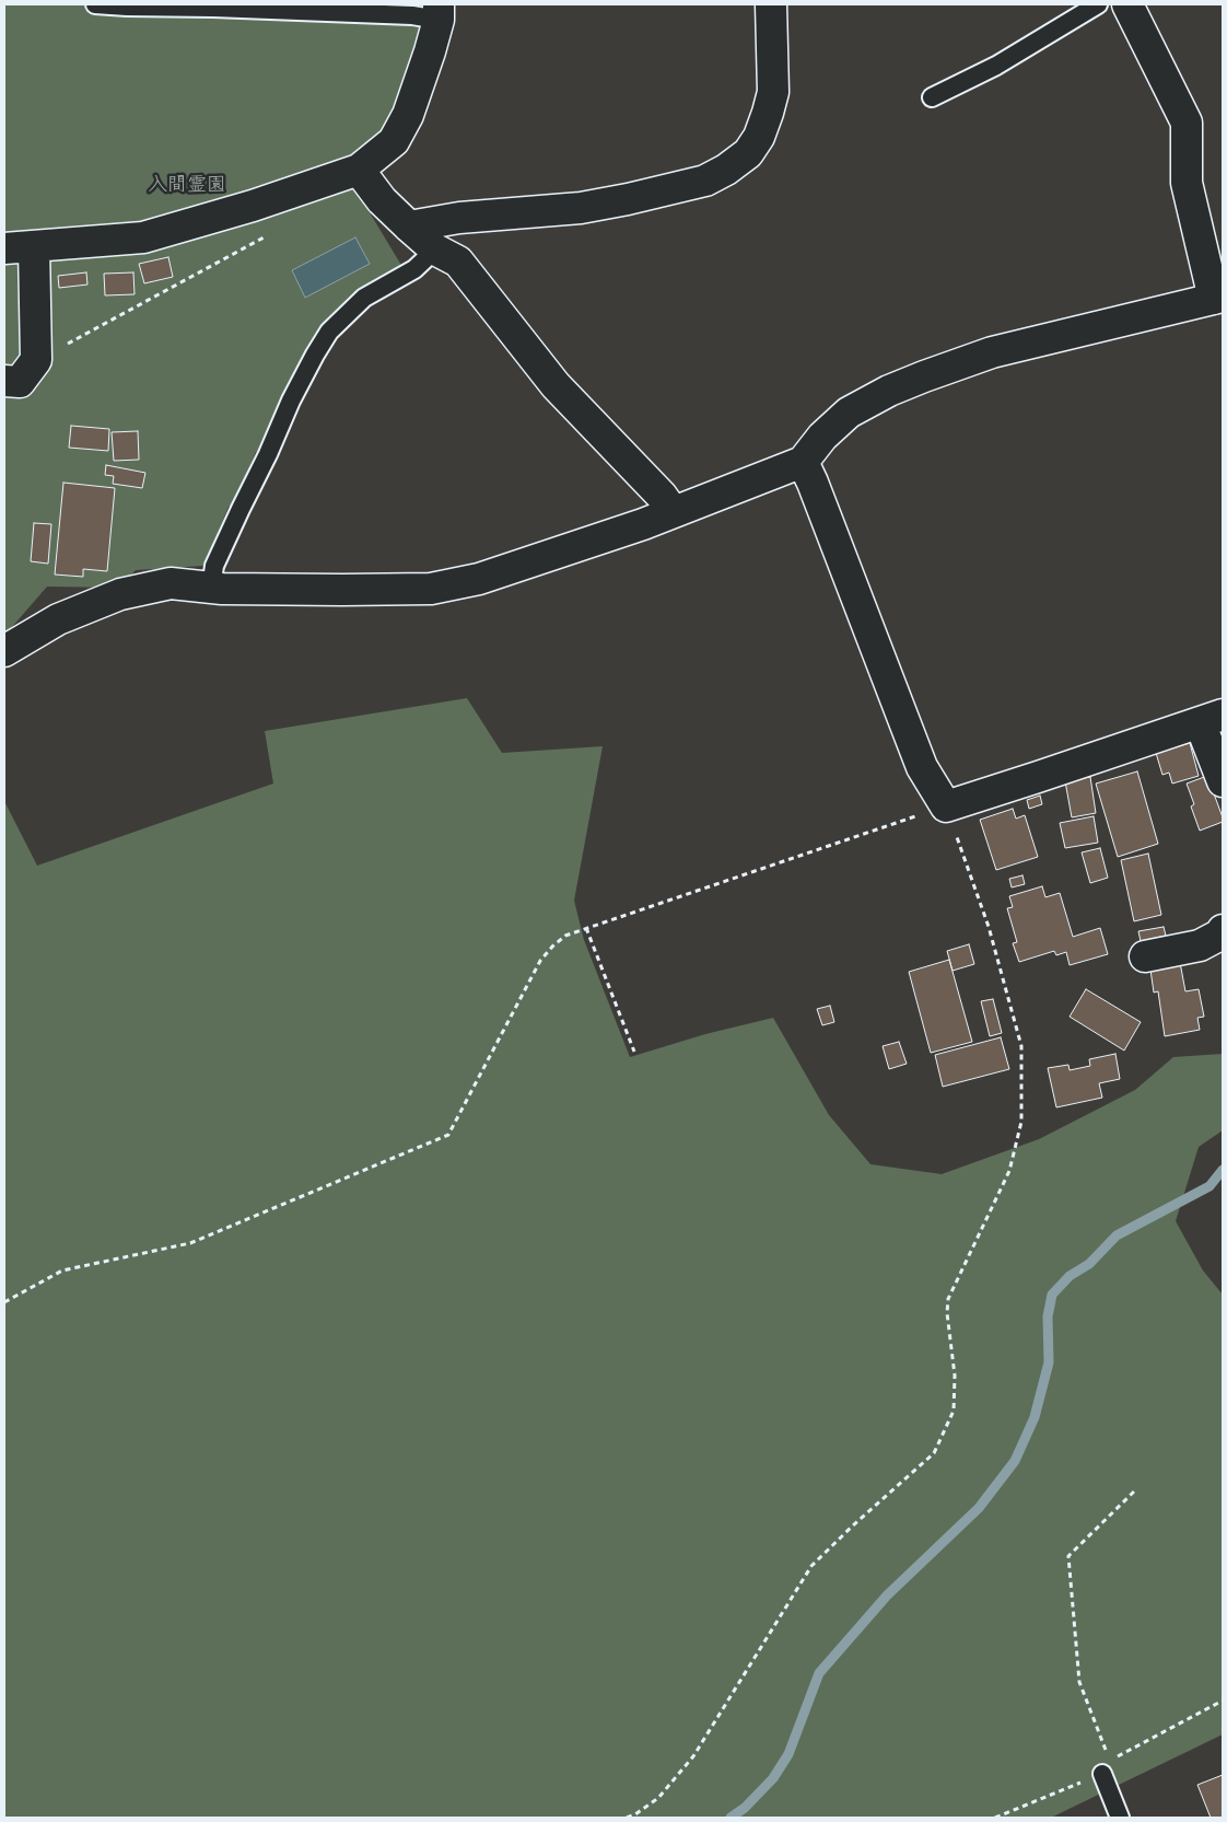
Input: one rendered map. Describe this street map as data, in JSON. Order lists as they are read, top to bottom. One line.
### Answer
{"parks":["入間霊園"]}
